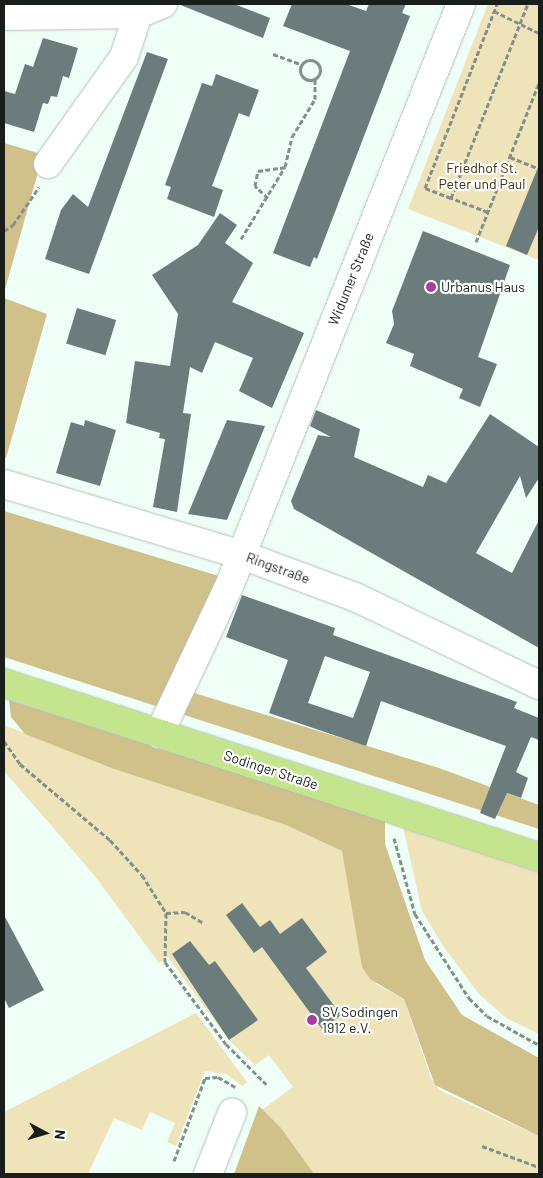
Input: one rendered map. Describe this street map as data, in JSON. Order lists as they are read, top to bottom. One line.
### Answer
{"streets":{"main road":["Sodinger Straße"],"street":["Widumer Straße","Ringstraße"]},"crossings":[["Widumer Straße","Ringstraße"],["Widumer Straße","Sodinger Straße"]],"parks":["Friedhof St. Peter und Paul"],"places":["Urbanus Haus","SV Sodingen 1912 e.V."],"north":"right"}
